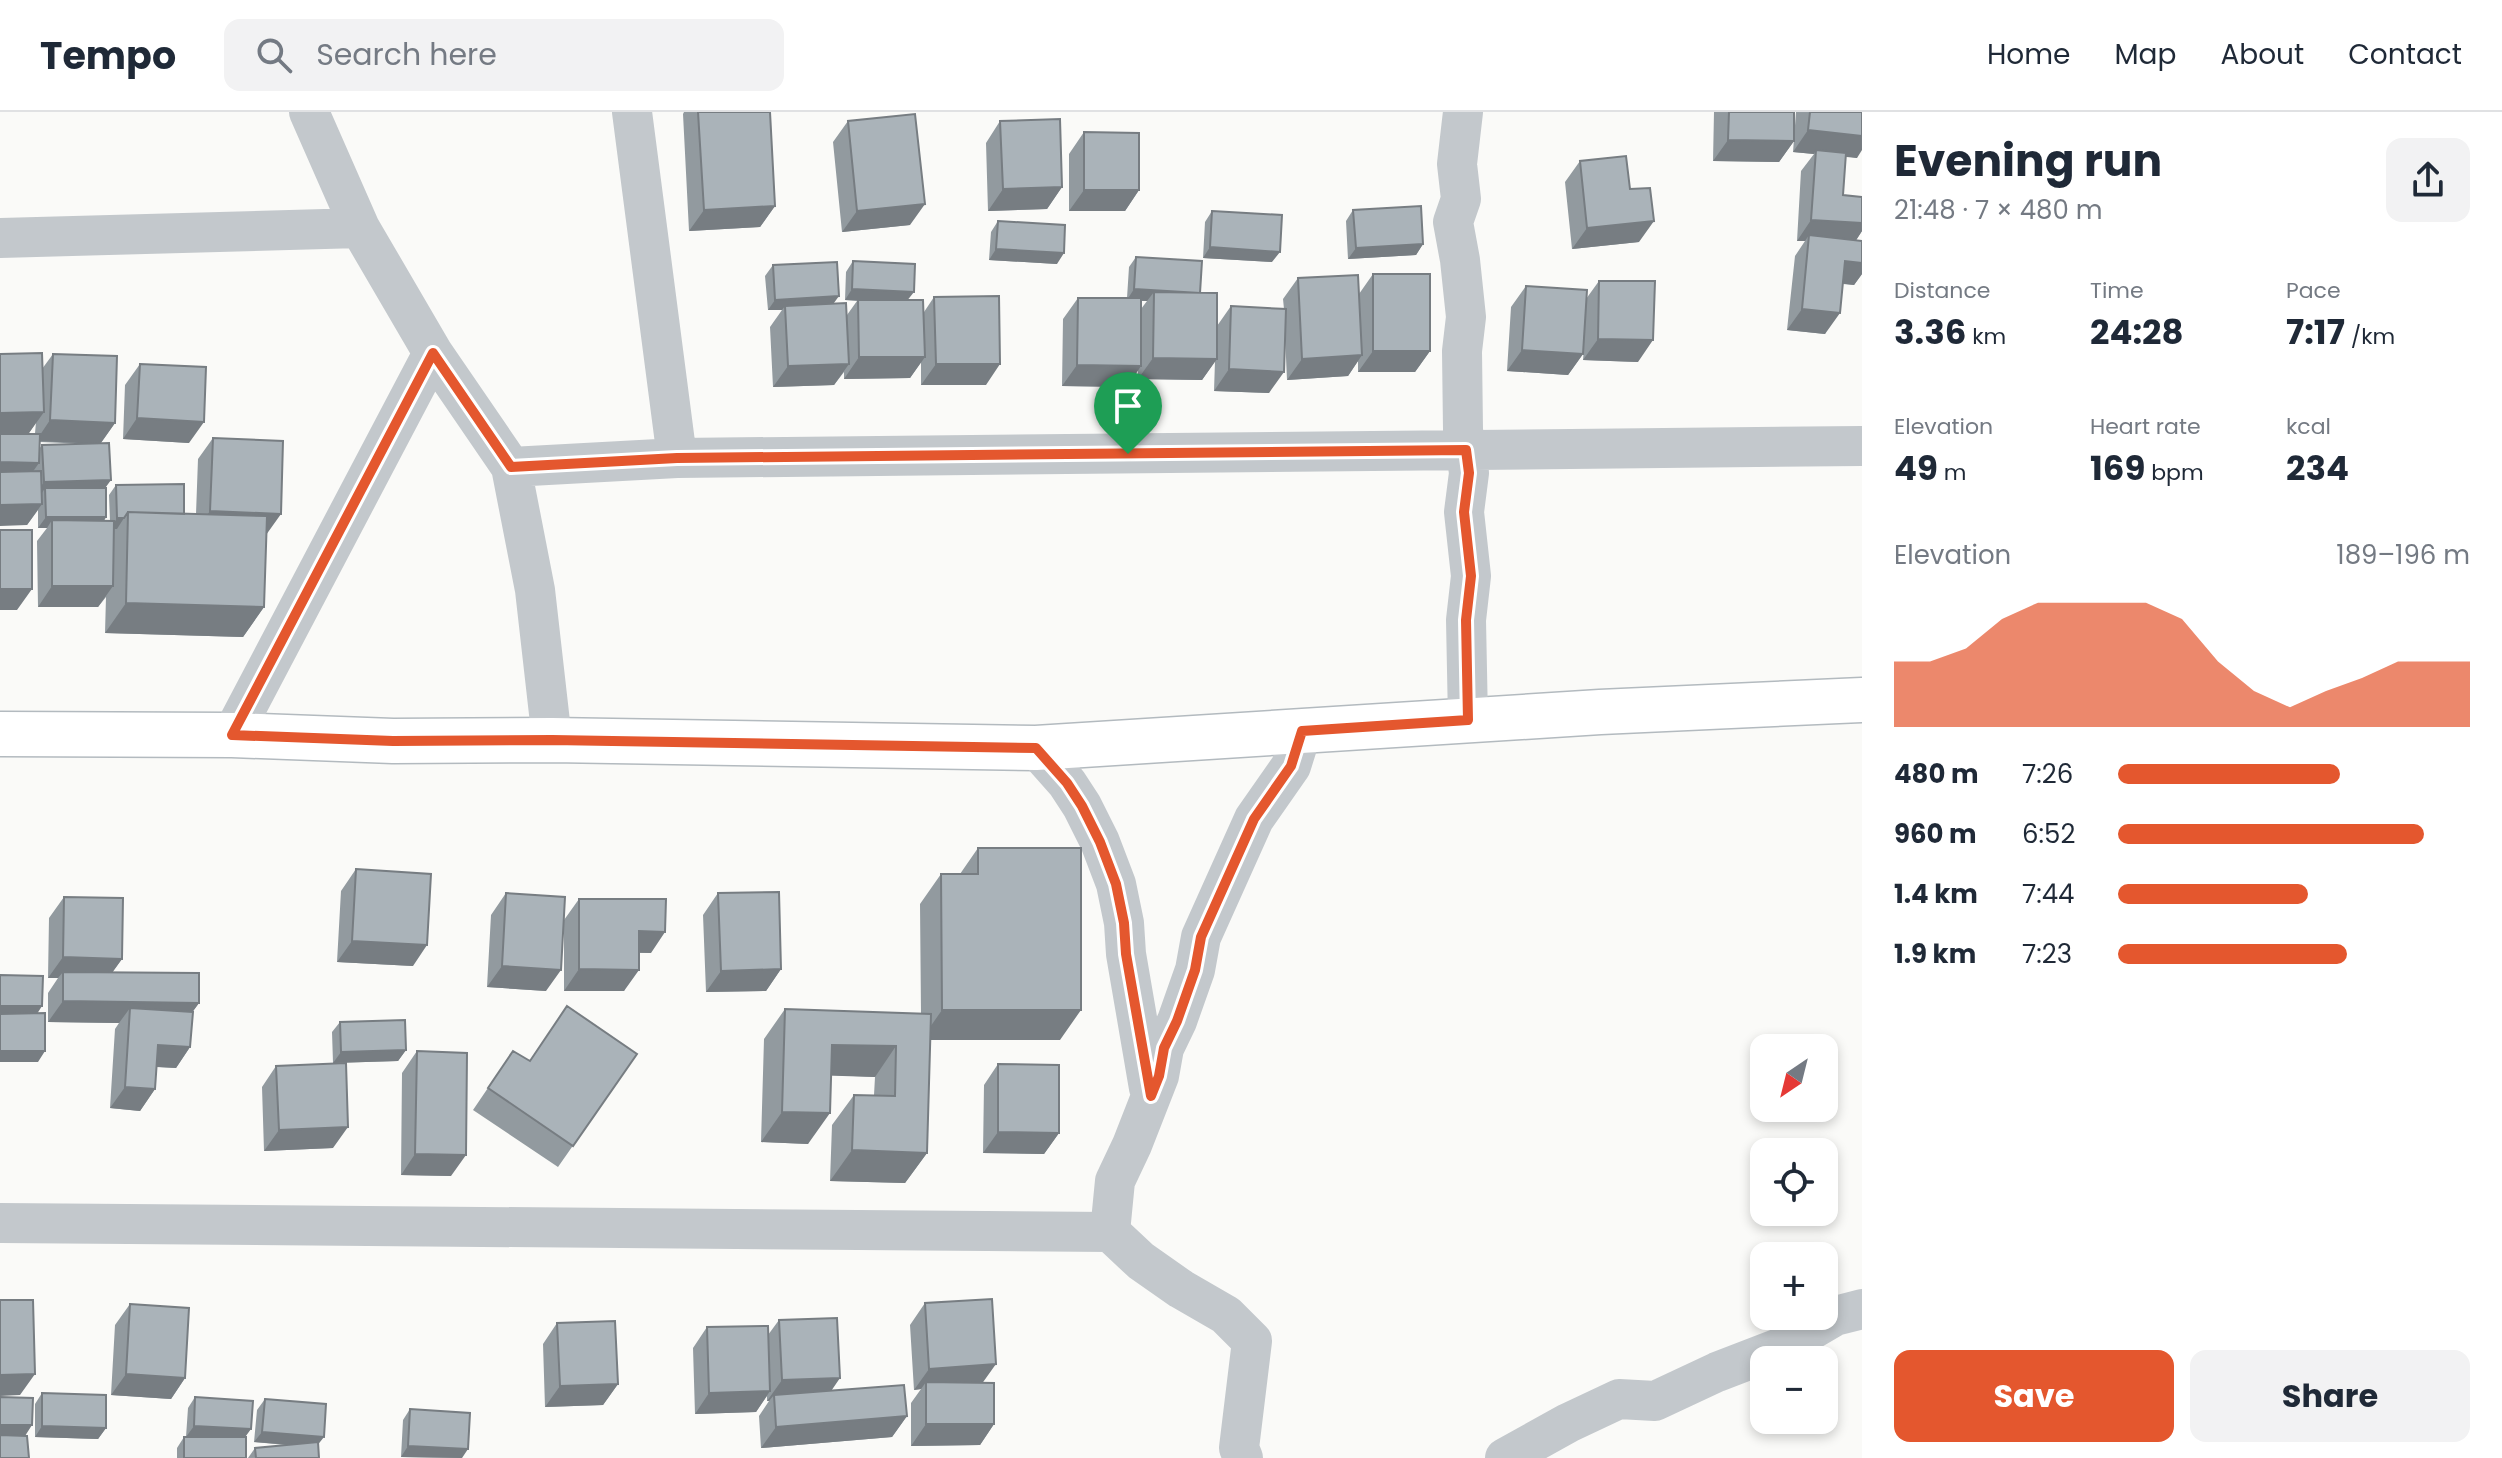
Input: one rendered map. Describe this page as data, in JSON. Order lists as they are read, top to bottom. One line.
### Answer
{"north":"bottom left","page":{"header":"Tempo","search":"Search here","nav":["Home","Map","About","Contact"],"heading":["Evening run","21:48 · 7 × 480 m"],"stats":[["Distance","3.36 km"],["Time","24:28"],["Pace","7:17 /km"],["Elevation","49 m"],["Heart rate","169 bpm"],["kcal","234"]],"chart":["Elevation","189–196 m"],"list":[{"name":"480 m","note":"7:26"},{"name":"960 m","note":"6:52"},{"name":"1.4 km","note":"7:44"},{"name":"1.9 km","note":"7:23"}],"map_buttons":["+","−"],"buttons":["Save","Share"]}}
